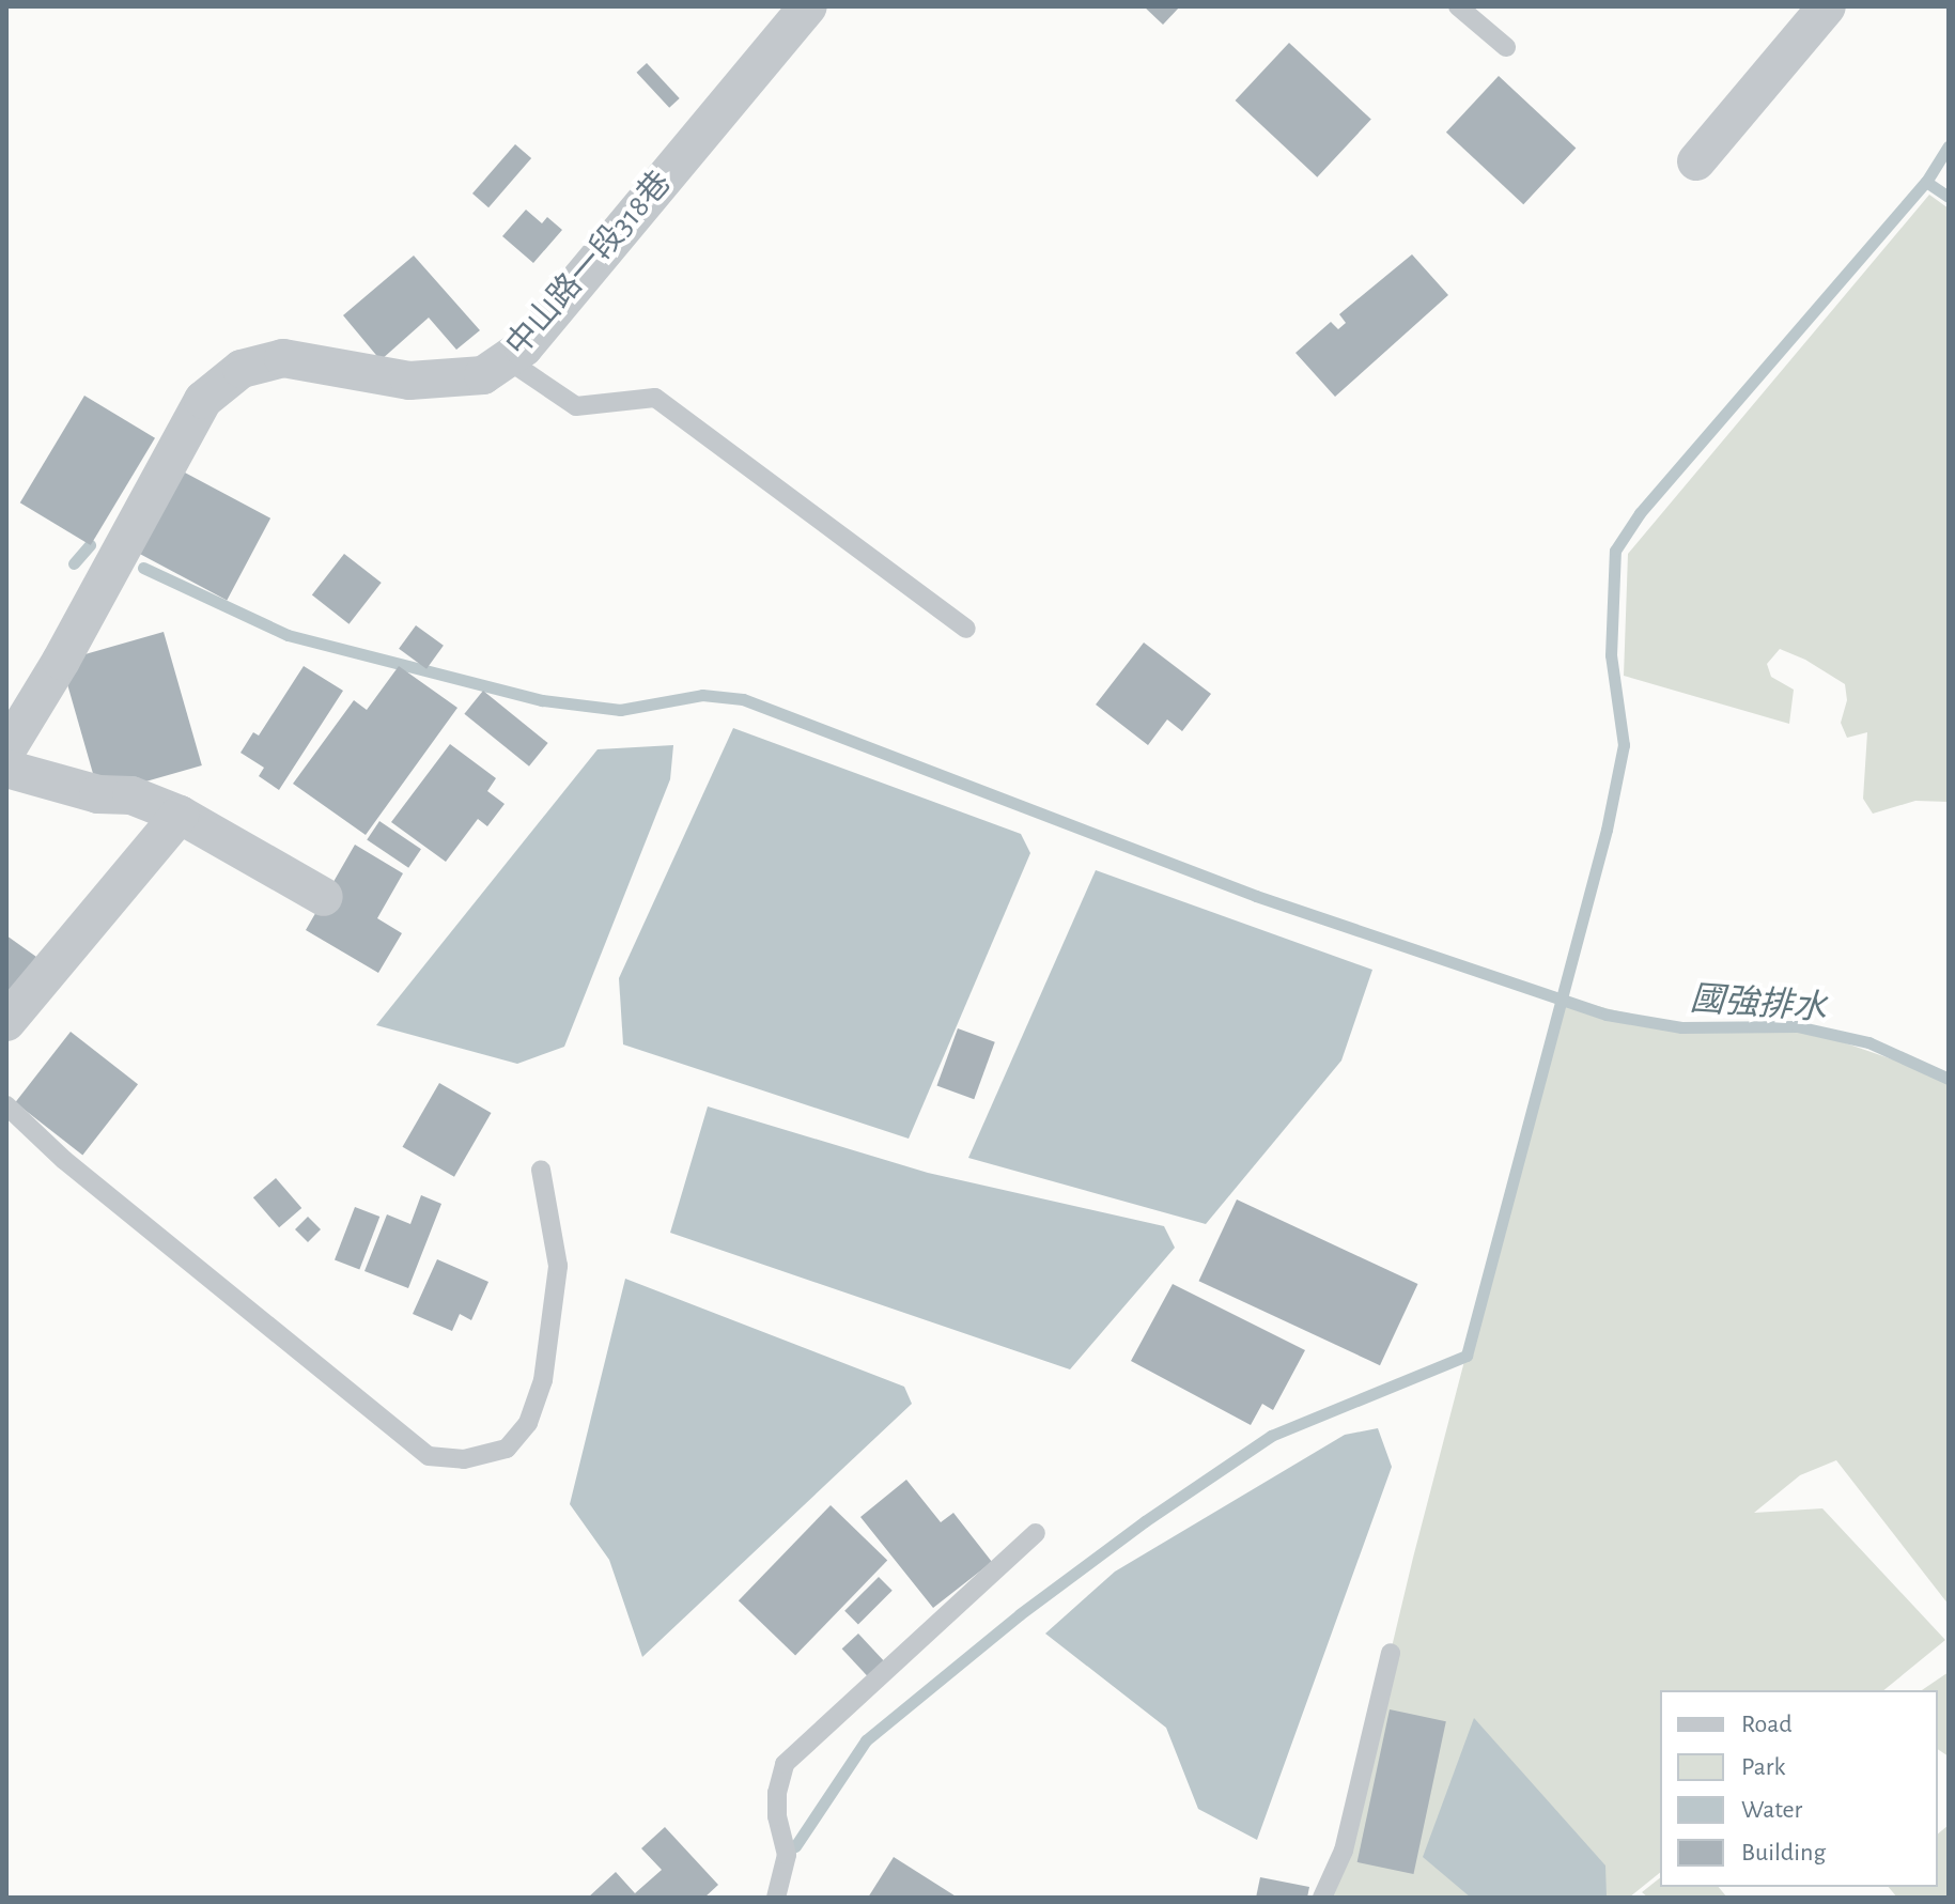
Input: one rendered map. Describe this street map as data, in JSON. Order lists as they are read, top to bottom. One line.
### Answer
{"streets":{"street":["中山路一段318巷"]},"water":["國強排水"],"legend":["Road","Park","Water","Building"]}
